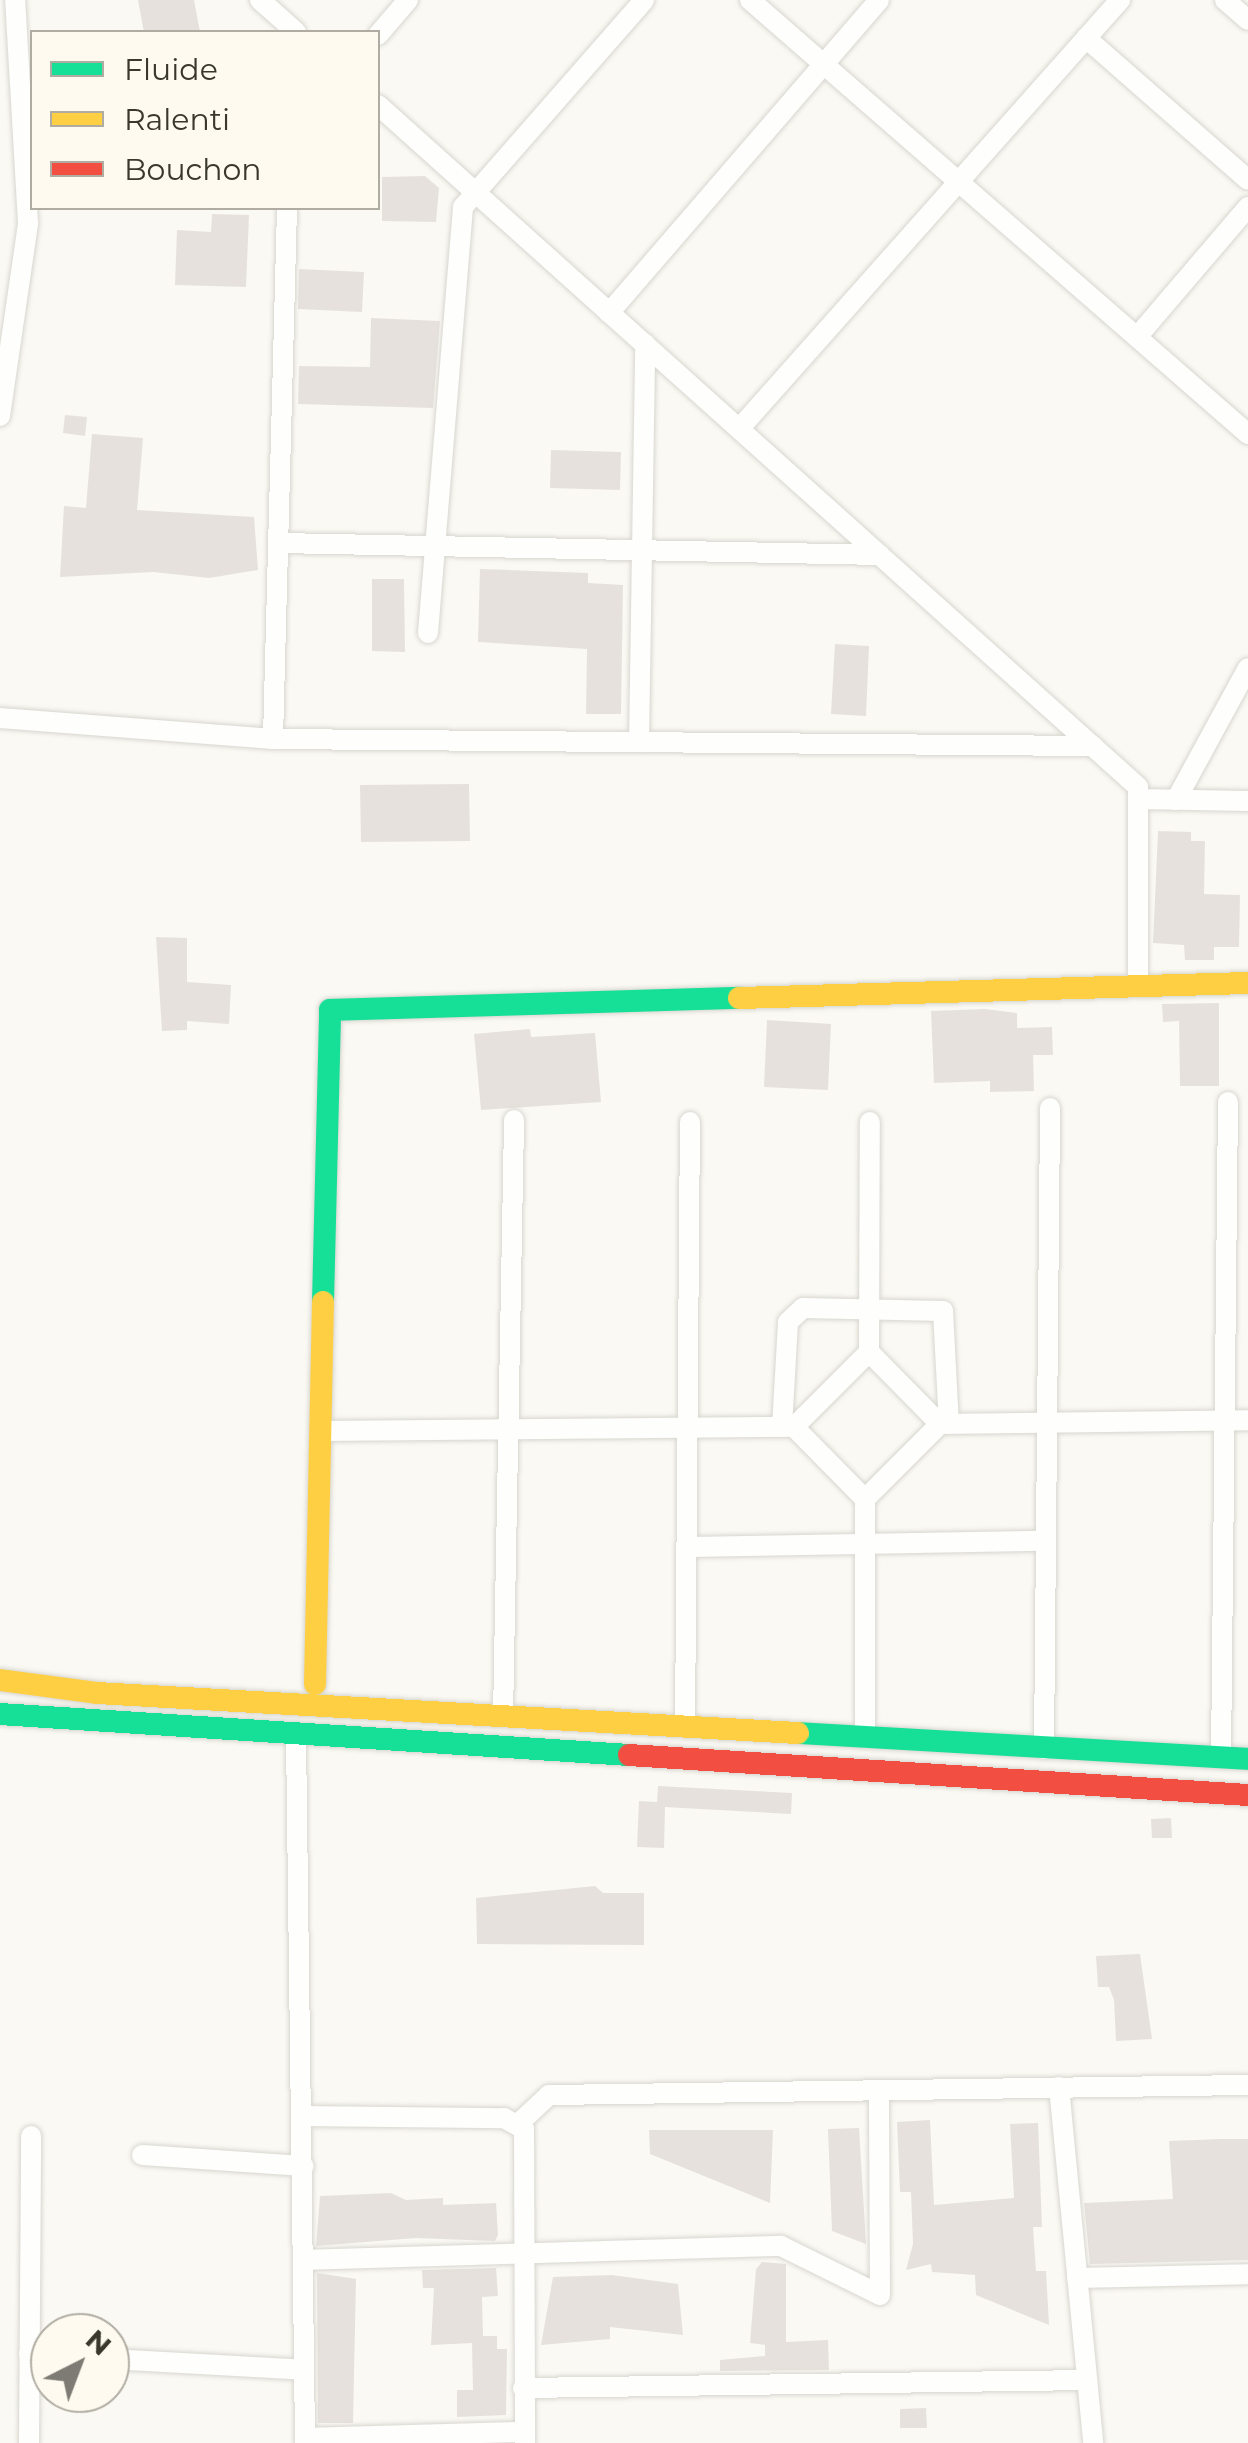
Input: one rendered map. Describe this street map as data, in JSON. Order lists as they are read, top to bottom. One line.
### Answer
{"legend":["Fluide","Ralenti","Bouchon"],"north":"top right"}
